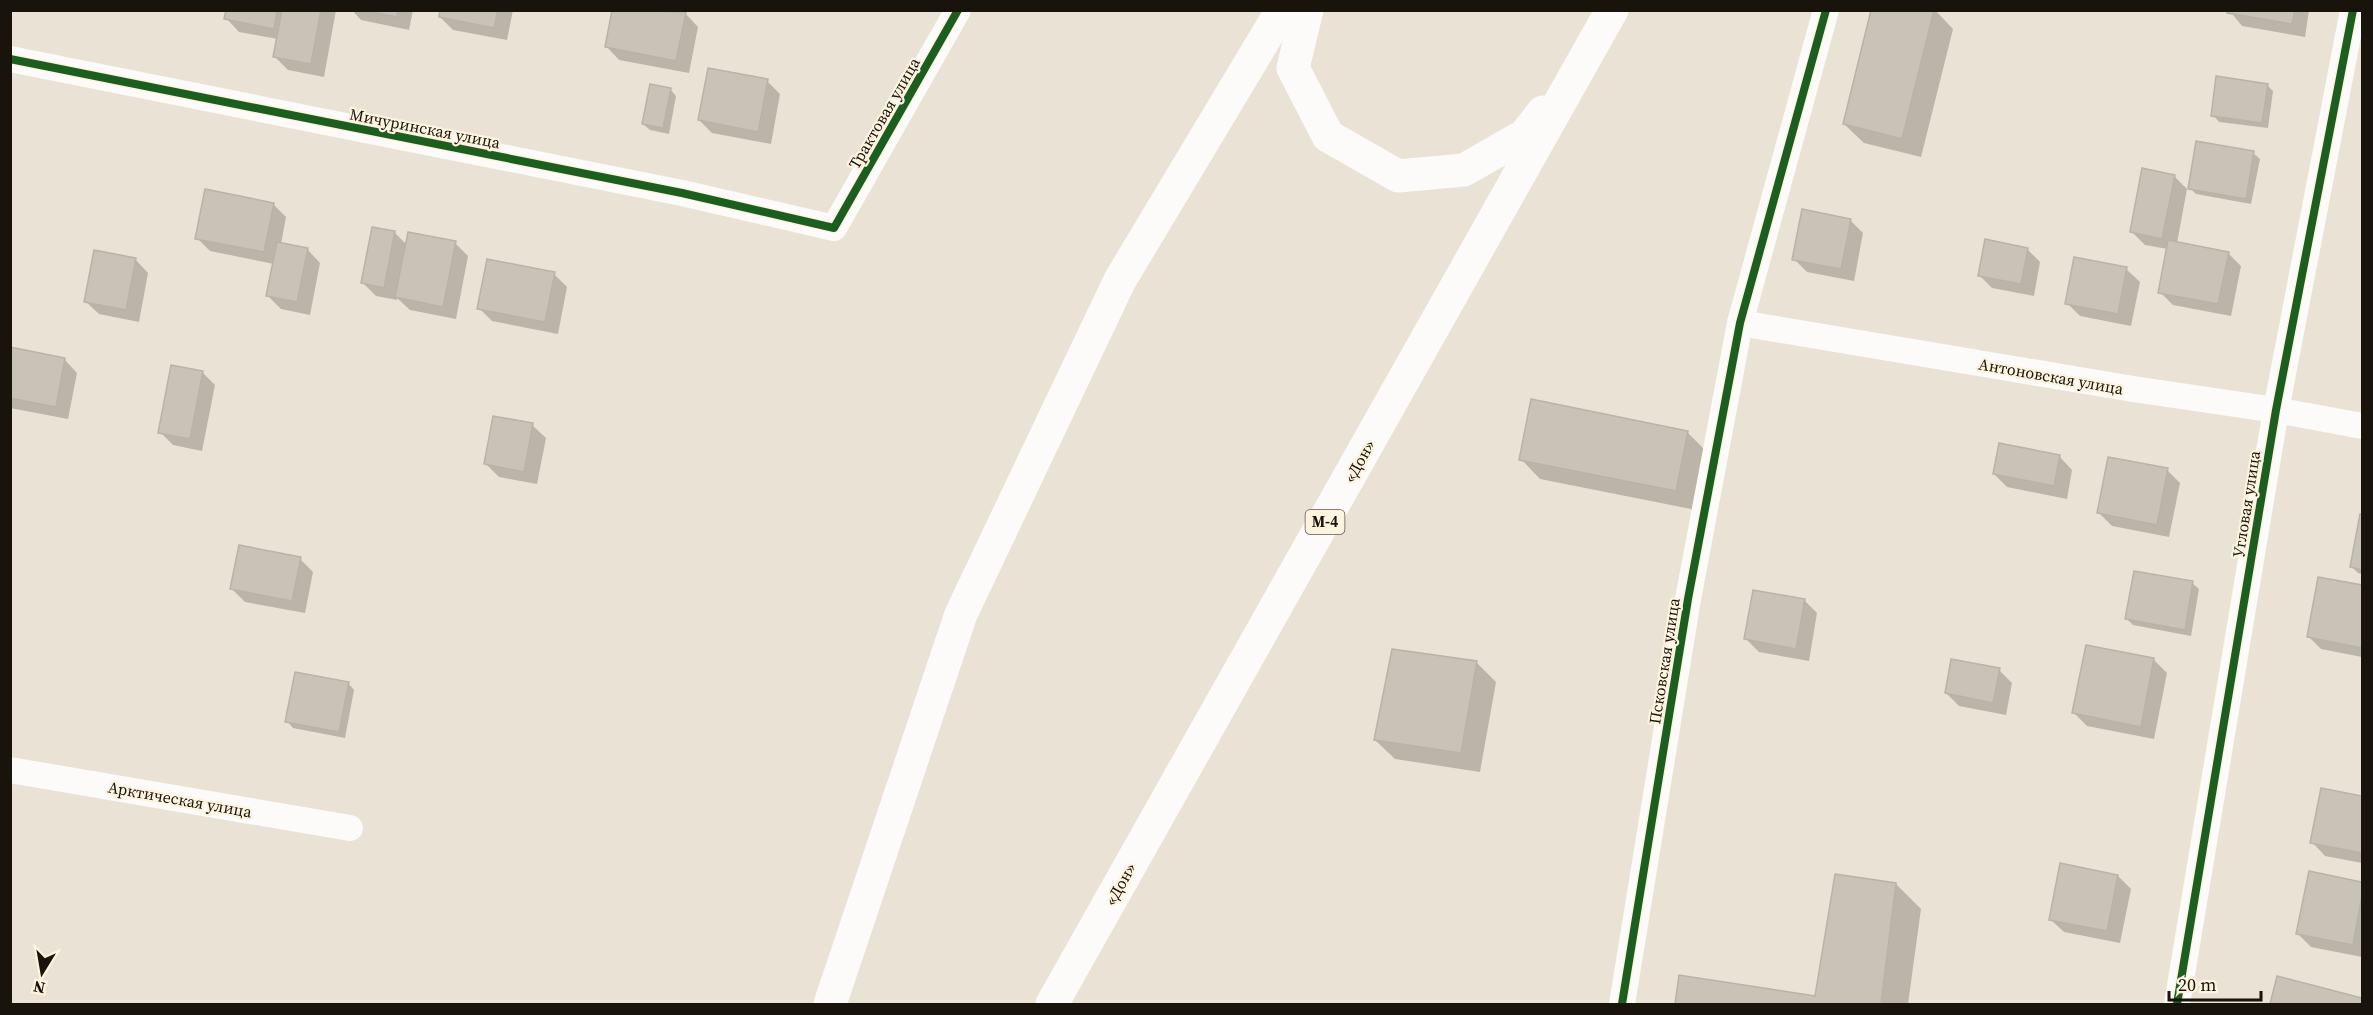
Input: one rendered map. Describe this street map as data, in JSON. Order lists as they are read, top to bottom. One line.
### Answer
{"streets":{"highway":["«Дон»","М-4"],"street":["Трактовая улица","Мичуринская улица","Антоновская улица","Угловая улица","Псковская улица","Арктическая улица"]},"crossings":[["Трактовая улица","Мичуринская улица"],["Антоновская улица","Угловая улица"],["Антоновская улица","Псковская улица"],["«Дон»","М-4"]],"scale_bar":"20 m","north":"bottom"}
